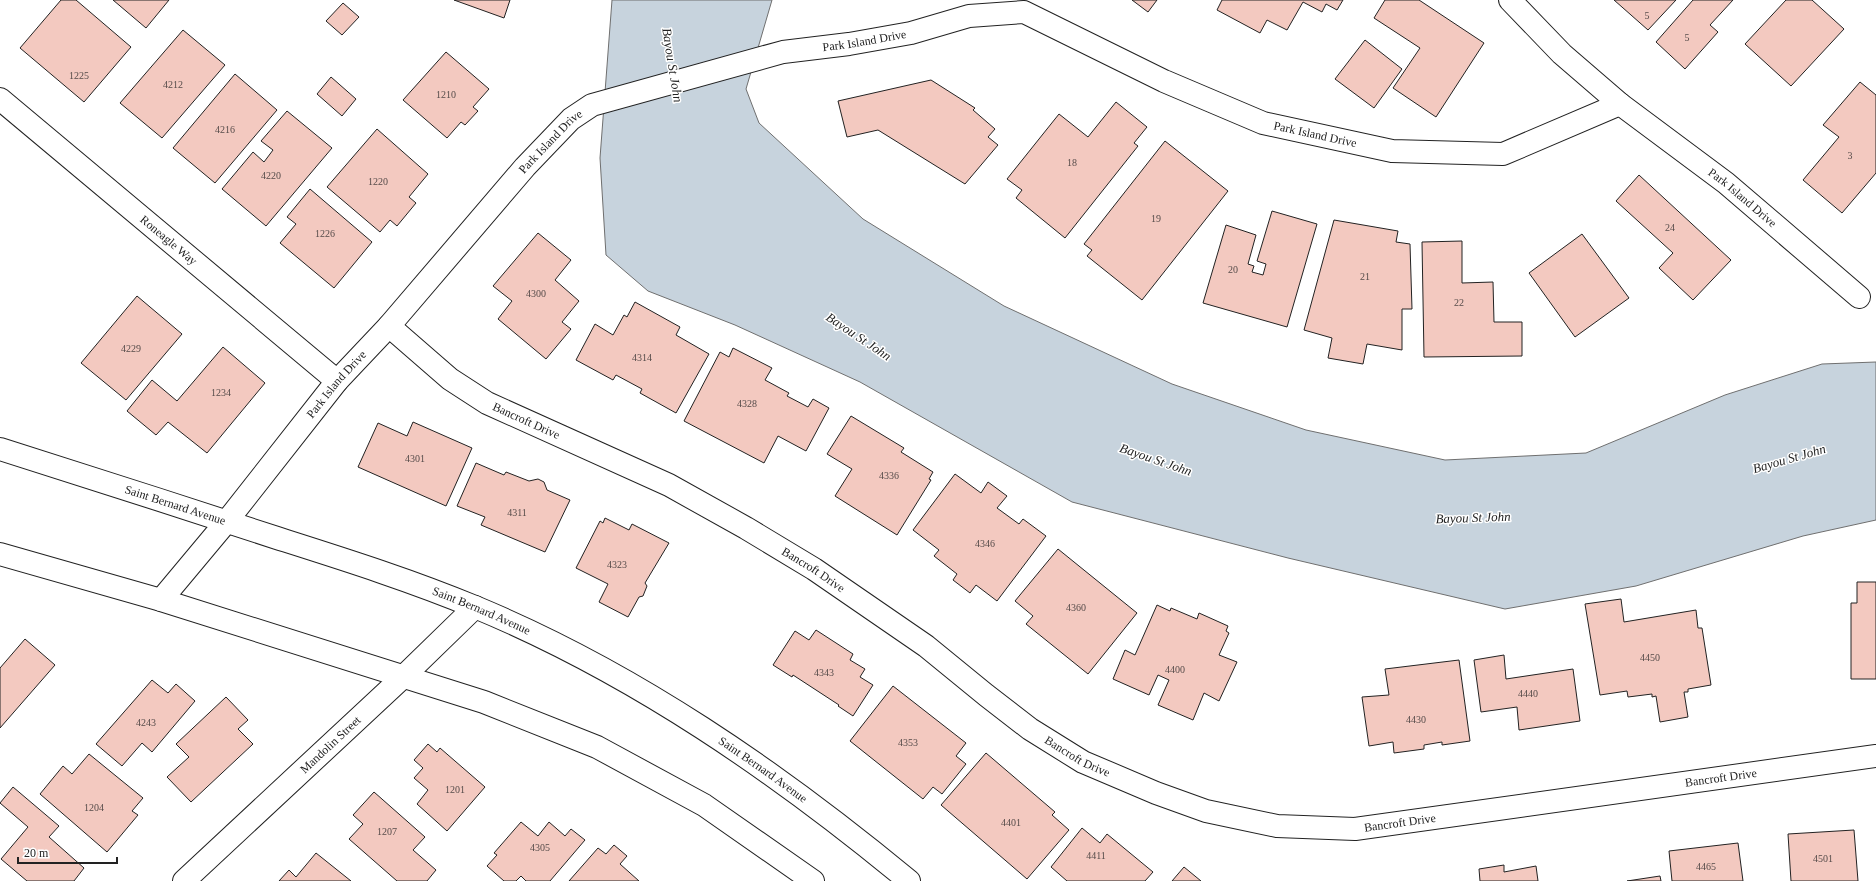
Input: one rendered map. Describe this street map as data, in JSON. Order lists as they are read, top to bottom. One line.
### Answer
{"streets":{"street":["Park Island Drive","Roneagle Way","Bancroft Drive","Saint Bernard Avenue","Mandolin Street"]},"crossings":[["Park Island Drive","Roneagle Way"],["Park Island Drive","Bancroft Drive"],["Park Island Drive","Saint Bernard Avenue"],["Saint Bernard Avenue","Mandolin Street"]],"water":["Bayou St John"],"house_numbers":["5","5","1225","4212","1210","4216","3","18","4220","1220","19","24","1226","20","21","4300","22","4229","4314","1234","4328","4301","4336","4311","4346","4323","4360","4450","4400","4343","4440","4430","4243","4353","1201","1204","4401","1207","4305","4411","4501","4465"],"scale_bar":"20 m"}
